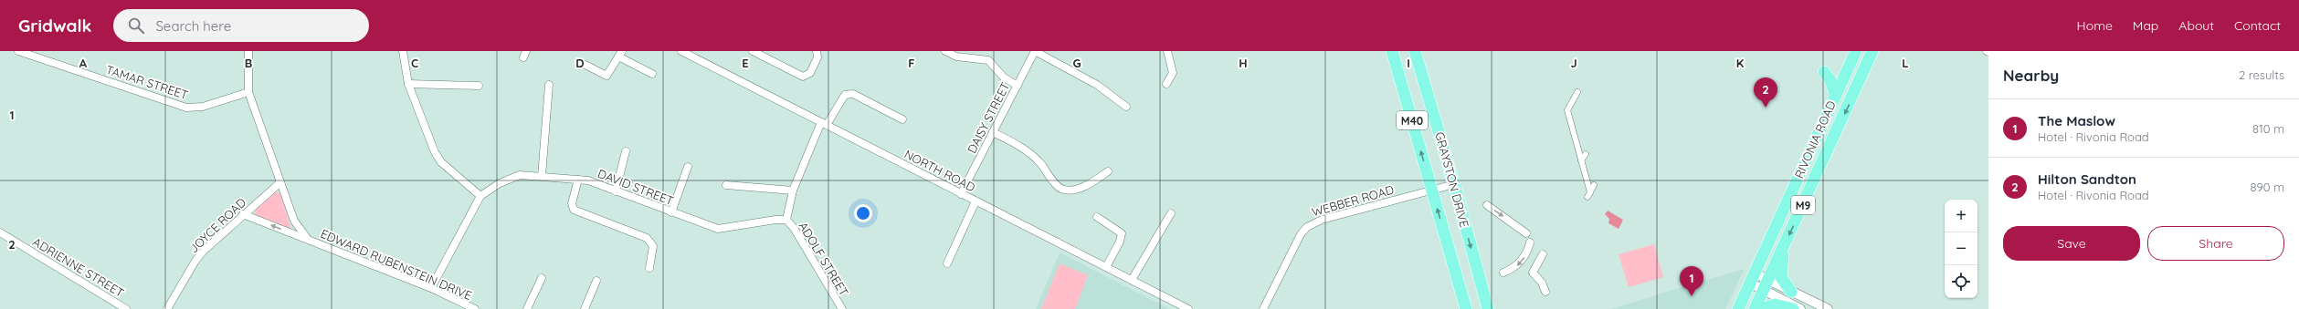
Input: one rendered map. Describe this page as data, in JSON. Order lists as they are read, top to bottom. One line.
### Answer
{"streets":{"main road":["M40","RIVONIA ROAD","GRAYSTON DRIVE","M9"],"street":["TAMAR STREET","DAISY STREET","NORTH ROAD","DAVID STREET","WEBBER ROAD","JOYCE ROAD","ADOLF STREET","EDWARD RUBENSTEIN DRIVE","ADRIENNE STREET"]},"crossings":[["TAMAR STREET","EDWARD RUBENSTEIN DRIVE"],["DAISY STREET","NORTH ROAD"],["GRAYSTON DRIVE","WEBBER ROAD"],["DAVID STREET","ADOLF STREET"],["JOYCE ROAD","EDWARD RUBENSTEIN DRIVE"]],"page":{"header":"Gridwalk","search":"Search here","nav":["Home","Map","About","Contact"],"heading":["Nearby","2 results"],"pins":["2","1"],"list":[{"mark":"1","name":"The Maslow","note":"Hotel · Rivonia Road","value":"810 m"},{"mark":"2","name":"Hilton Sandton","note":"Hotel · Rivonia Road","value":"890 m"}],"map_buttons":["+","−"],"buttons":["Save","Share"]},"grid":{"columns":["A","B","C","D","E","F","G","H","I","J","K","L"],"rows":["1","2"]}}
